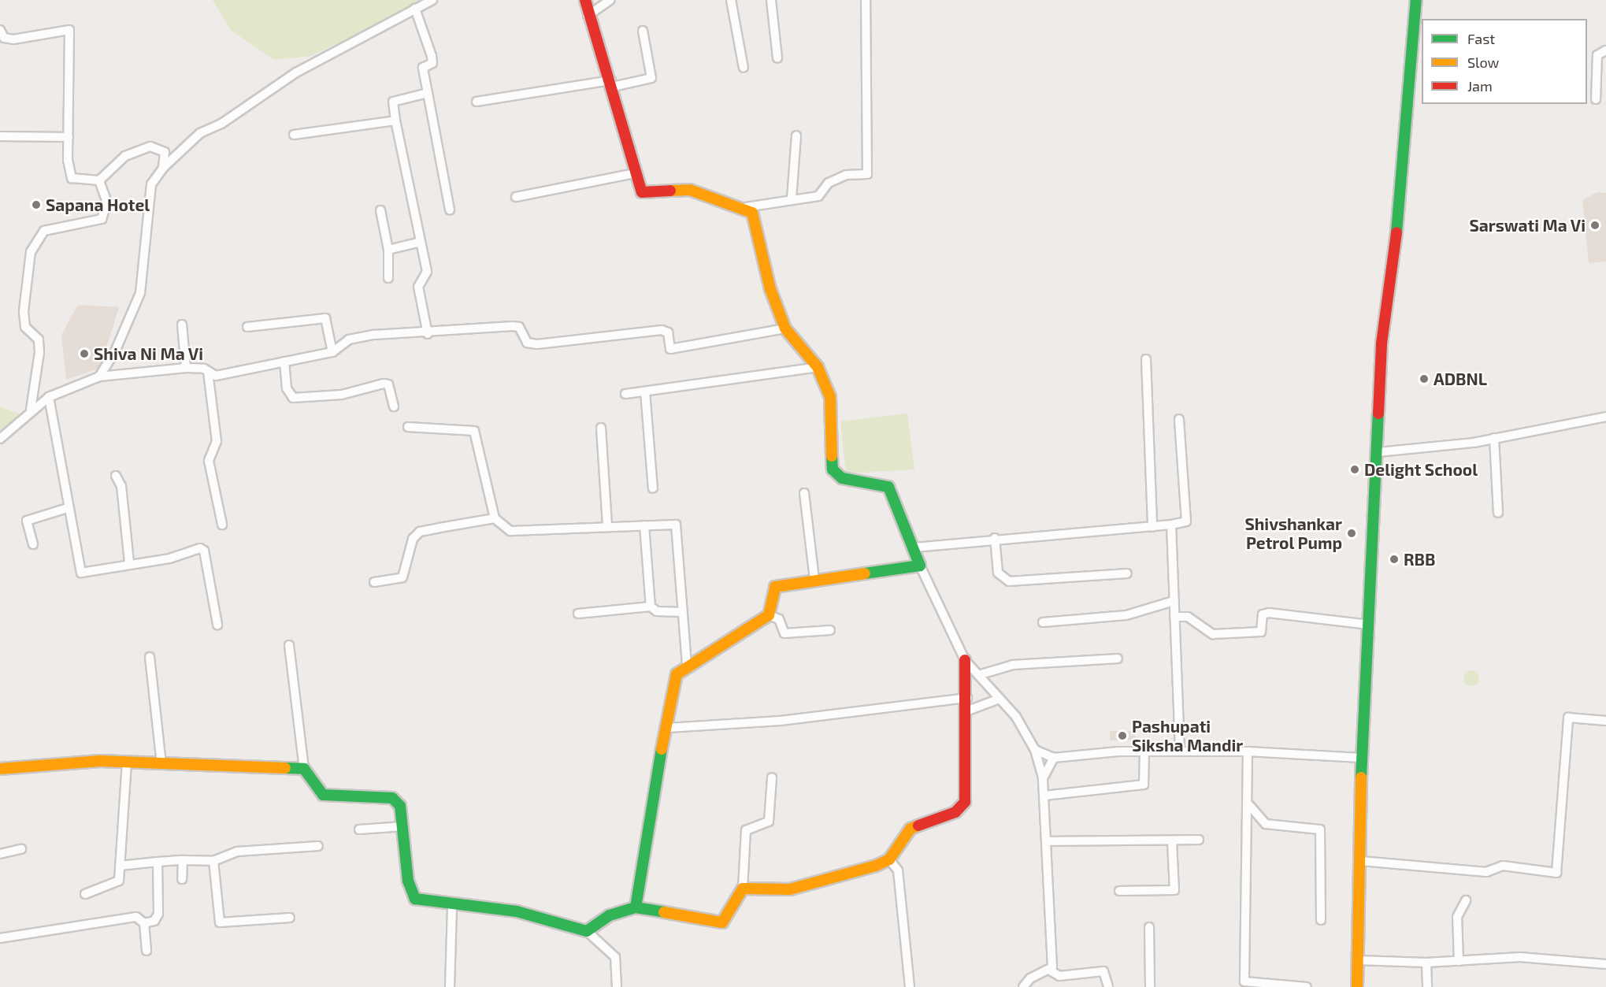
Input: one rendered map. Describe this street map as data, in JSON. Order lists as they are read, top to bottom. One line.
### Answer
{"places":["Sapana Hotel","Sarswati Ma Vi","Shiva Ni Ma Vi","ADBNL","Delight School","Shivshankar Petrol Pump","RBB","Pashupati Siksha Mandir"],"legend":["Fast","Slow","Jam"]}
